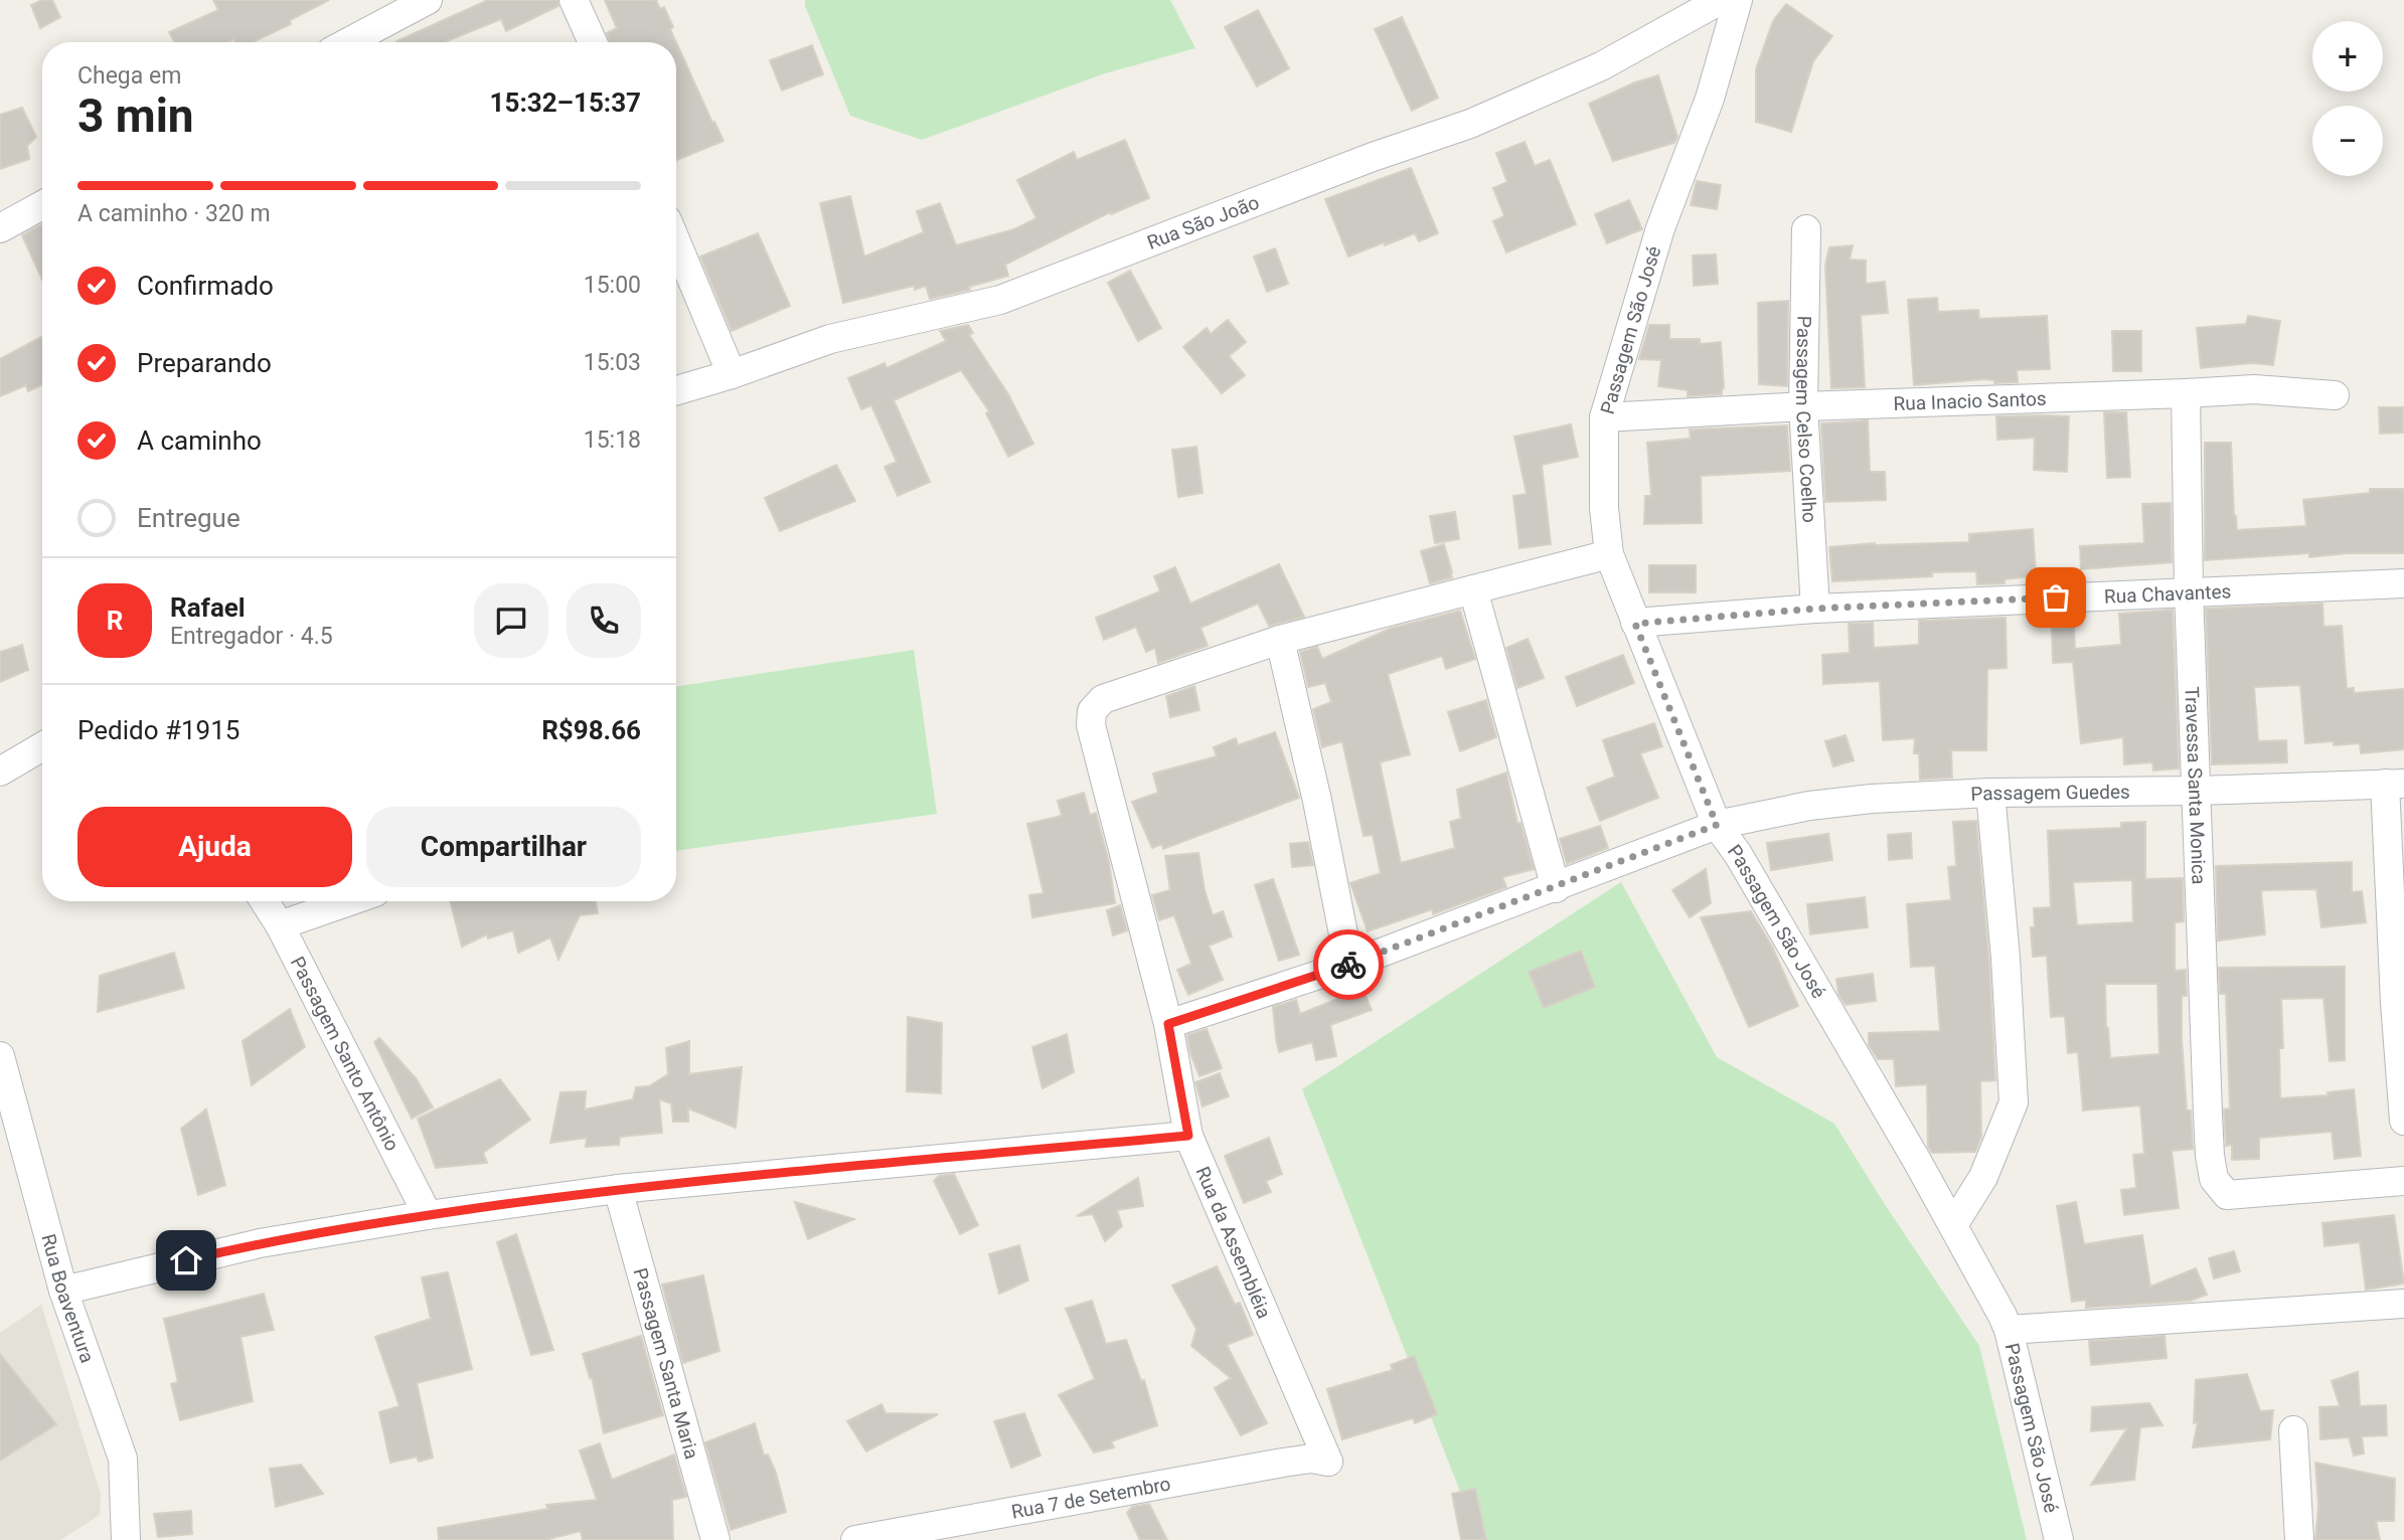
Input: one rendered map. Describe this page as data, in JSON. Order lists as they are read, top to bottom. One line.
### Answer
{"streets":{"street":["Rua São João","Passagem São José","Rua Inacio Santos","Passagem Celso Coelho","Rua Chavantes","Travessa Santa Monica","Passagem Guedes","Passagem Santo Antônio","Rua da Assembléia","Rua Boaventura","Passagem Santa Maria","Rua 7 de Setembro"]},"crossings":[["Passagem São José","Rua Inacio Santos"],["Passagem São José","Rua Chavantes"],["Passagem São José","Passagem Guedes"],["Rua Inacio Santos","Passagem Celso Coelho"],["Rua Inacio Santos","Travessa Santa Monica"],["Passagem Celso Coelho","Rua Chavantes"],["Rua Chavantes","Travessa Santa Monica"],["Travessa Santa Monica","Passagem Guedes"],["Passagem Guedes","Rua da Assembléia"],["Rua da Assembléia","Rua 7 de Setembro"]],"page":{"map_buttons":["+","−"],"heading":["3 min","Chega em","15:32–15:37"],"panel":["Rafael","Entregador · 4.5","Pedido #1915","R$98.66"],"bar":"A caminho · 320 m","list":[["Confirmado","15:00"],["Preparando","15:03"],["A caminho","15:18"],"Entregue"],"round":"R","buttons":["Ajuda","Compartilhar"]}}
